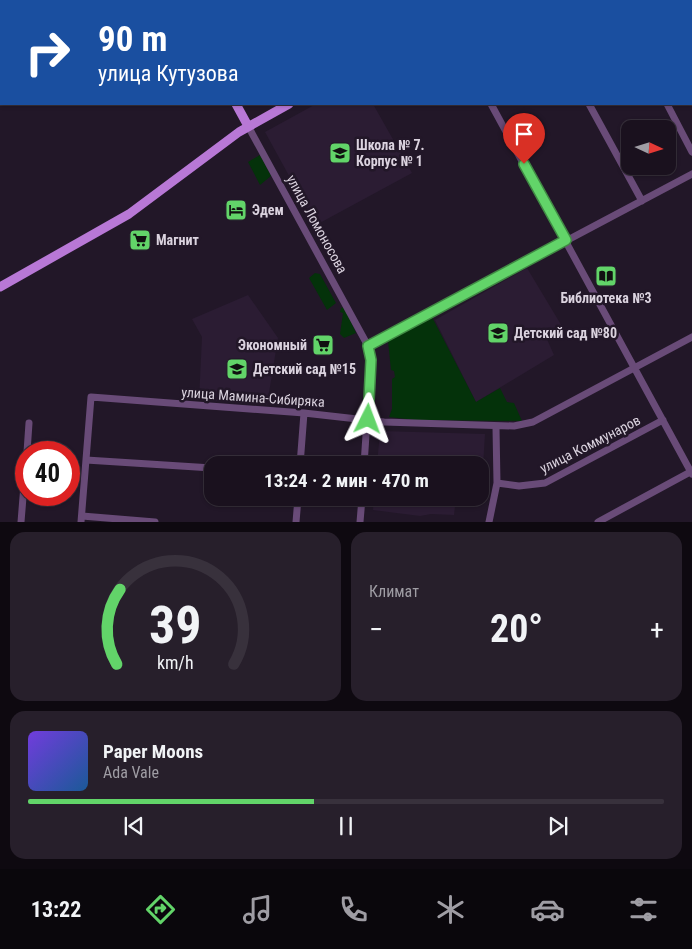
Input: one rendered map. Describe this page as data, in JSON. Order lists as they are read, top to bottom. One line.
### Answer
{"streets":{"main road":["улица Ломоносова"],"street":["улица Мамина-Сибиряка","улица Коммунаров"]},"crossings":[["улица Ломоносова","улица Мамина-Сибиряка"]],"places":{"school or university":["Школа № 7. Корпус № 1","Детский сад №80","Детский сад №15"],"hotel":["Эдем"],"supermarket":["Магнит","Экономный"],"library":["Библиотека №3"]},"north":"right","page":{"turn":["90 m","улица Кутузова"],"limit":"40","trip":"13:24 · 2 мин · 470 m","tile":"Климат","heat":["−","20°","+"],"song":["Paper Moons","Ada Vale"],"tabs":"13:22","gauge":["39","km/h"]}}
